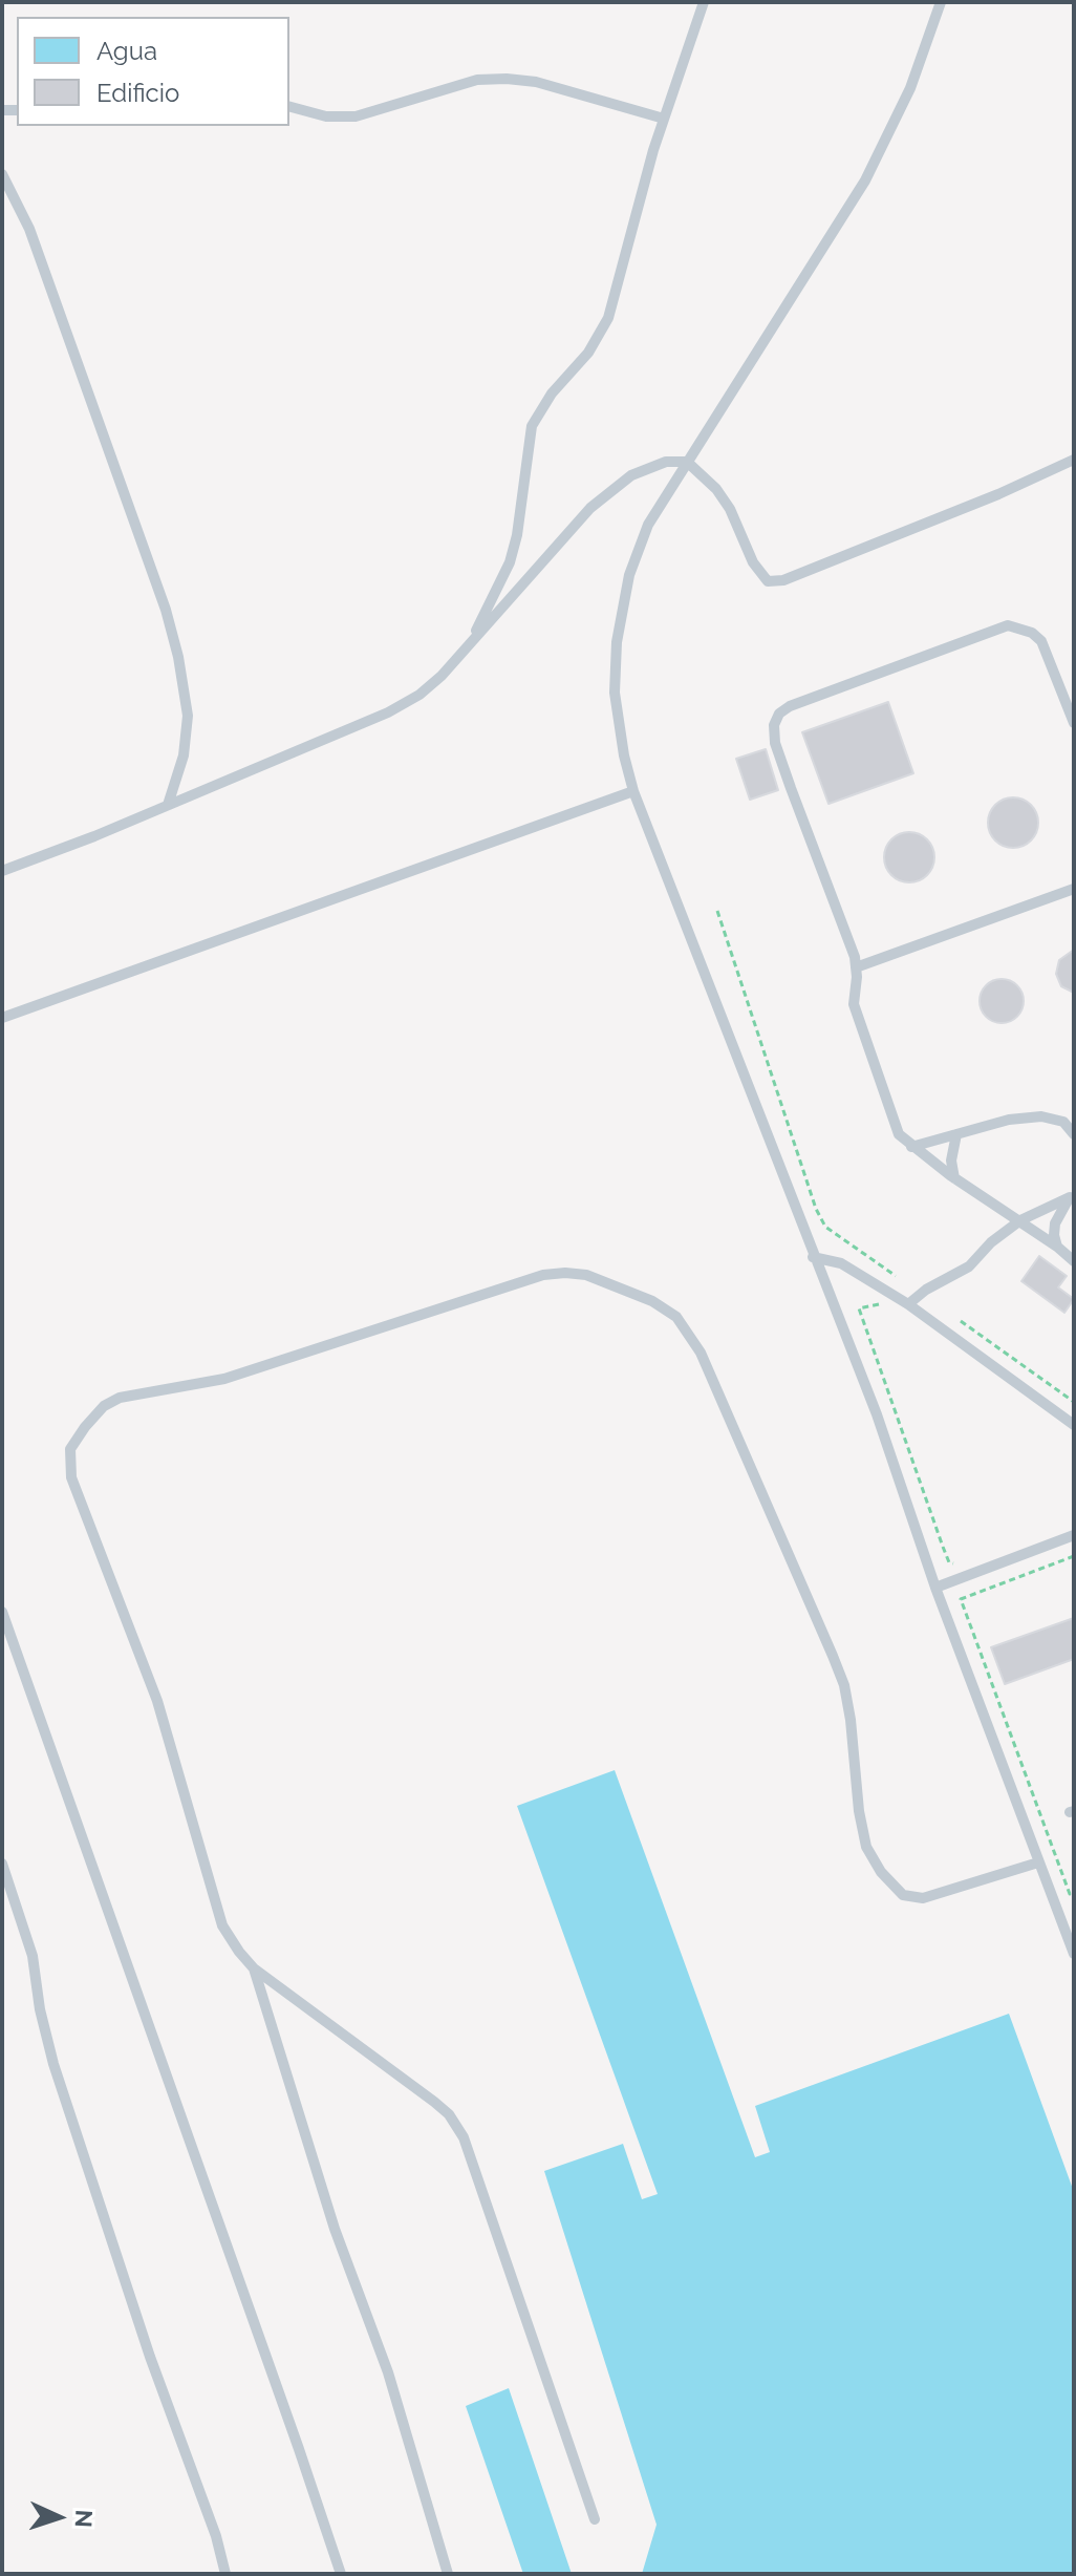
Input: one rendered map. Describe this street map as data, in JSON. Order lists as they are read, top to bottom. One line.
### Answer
{"legend":["Agua","Edificio"],"north":"right"}
